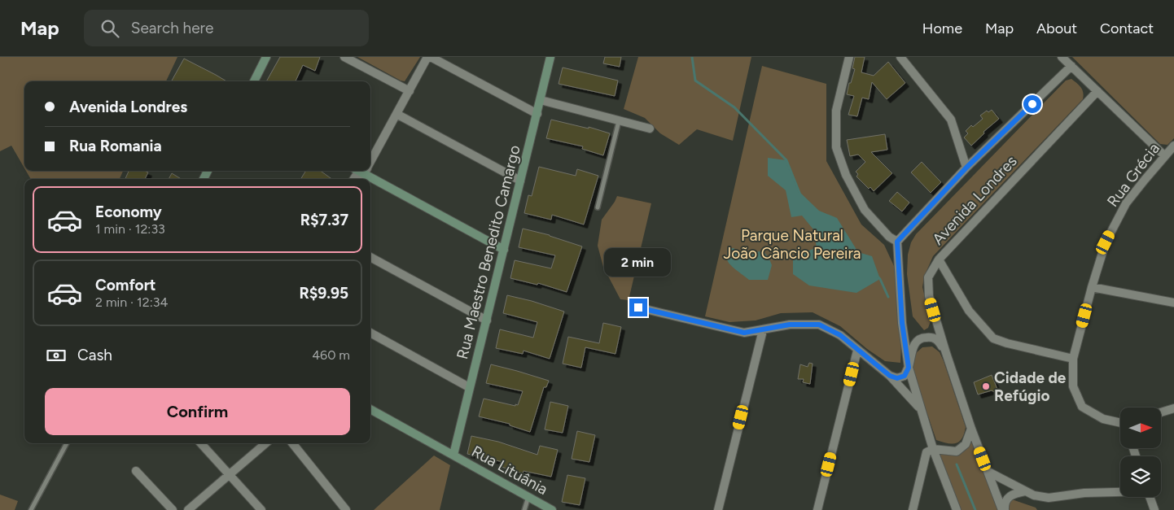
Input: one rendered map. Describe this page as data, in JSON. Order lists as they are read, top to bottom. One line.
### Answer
{"streets":{"street":["Rua Grécia","Avenida Londres","Rua Maestro Benedito Camargo","Rua Lituânia"]},"crossings":[["Rua Maestro Benedito Camargo","Rua Lituânia"]],"parks":["Parque Natural João Câncio Pereira"],"places":["Cidade de Refúgio"],"north":"right","page":{"header":"Map","search":"Search here","nav":["Home","Map","About","Contact"],"banner":["Avenida Londres","Rua Romania"],"list":[{"name":"Economy","note":"1 min · 12:33","value":"R$7.37"},{"name":"Comfort","note":"2 min · 12:34","value":"R$9.95"}],"bubble":"2 min","pay":["Cash","460 m"],"buttons":"Confirm"}}
